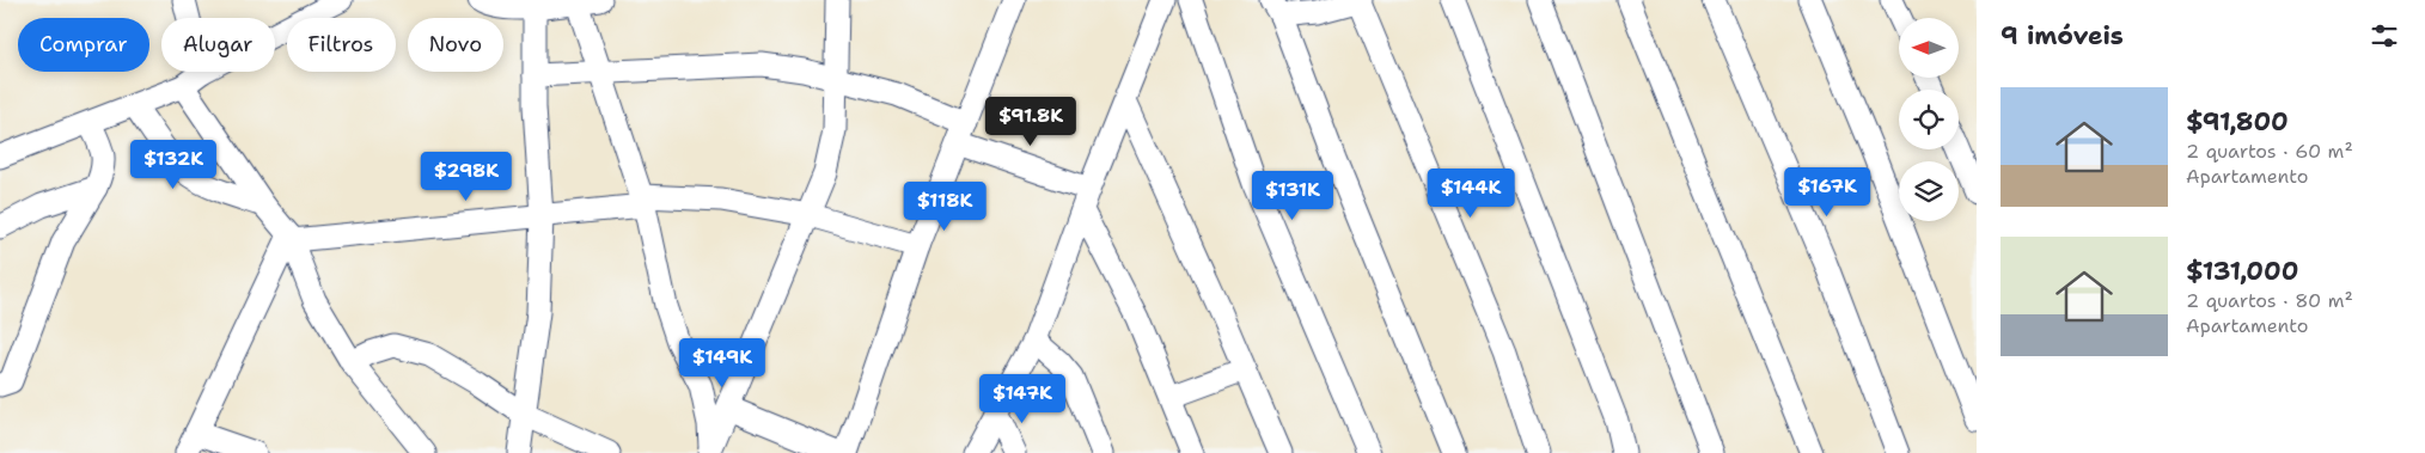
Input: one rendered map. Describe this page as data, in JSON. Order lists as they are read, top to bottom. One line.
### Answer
{"north":"left","page":{"heading":"9 imóveis","chip":["Comprar","Alugar","Filtros","Novo"],"list":[{"name":"$91,800","note":"2 quartos · 60 m² · Apartamento"},{"name":"$131,000","note":"2 quartos · 80 m² · Apartamento"}],"price":["$91.8K","$132K","$298K","$167K","$144K","$131K","$118K","$149K","$147K"]}}
